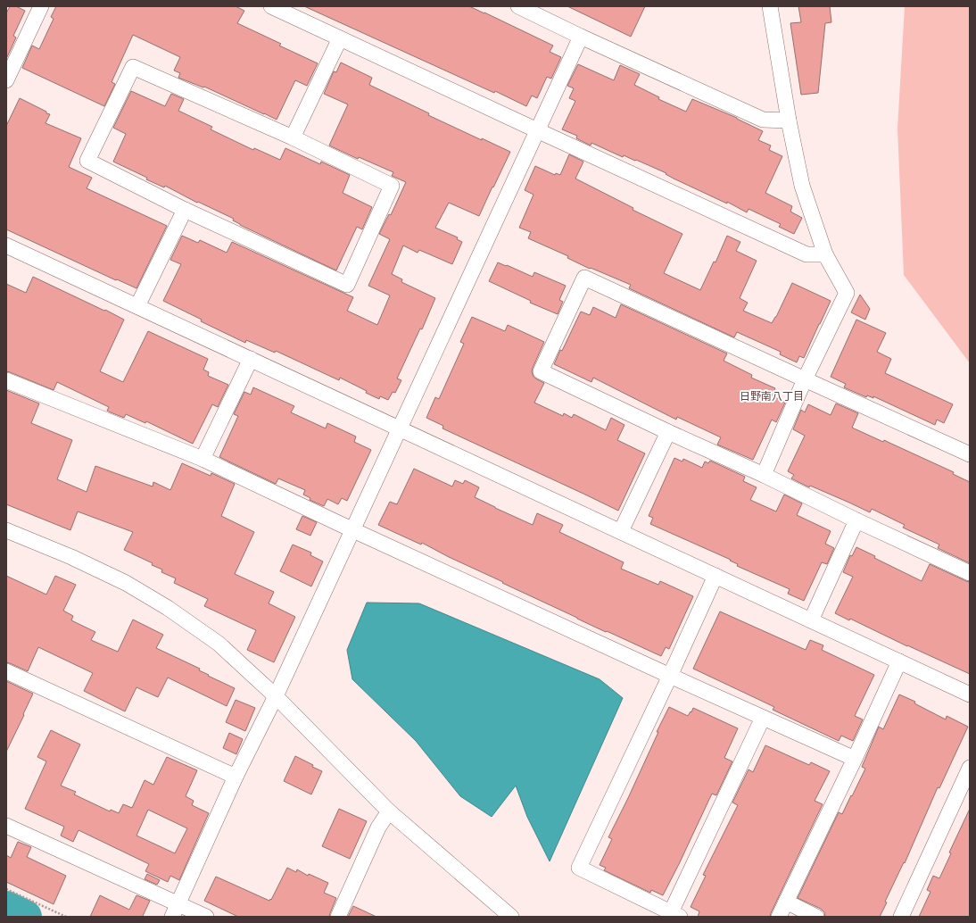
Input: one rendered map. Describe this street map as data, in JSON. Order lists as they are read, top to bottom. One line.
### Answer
{"districts":["日野南八丁目"]}
